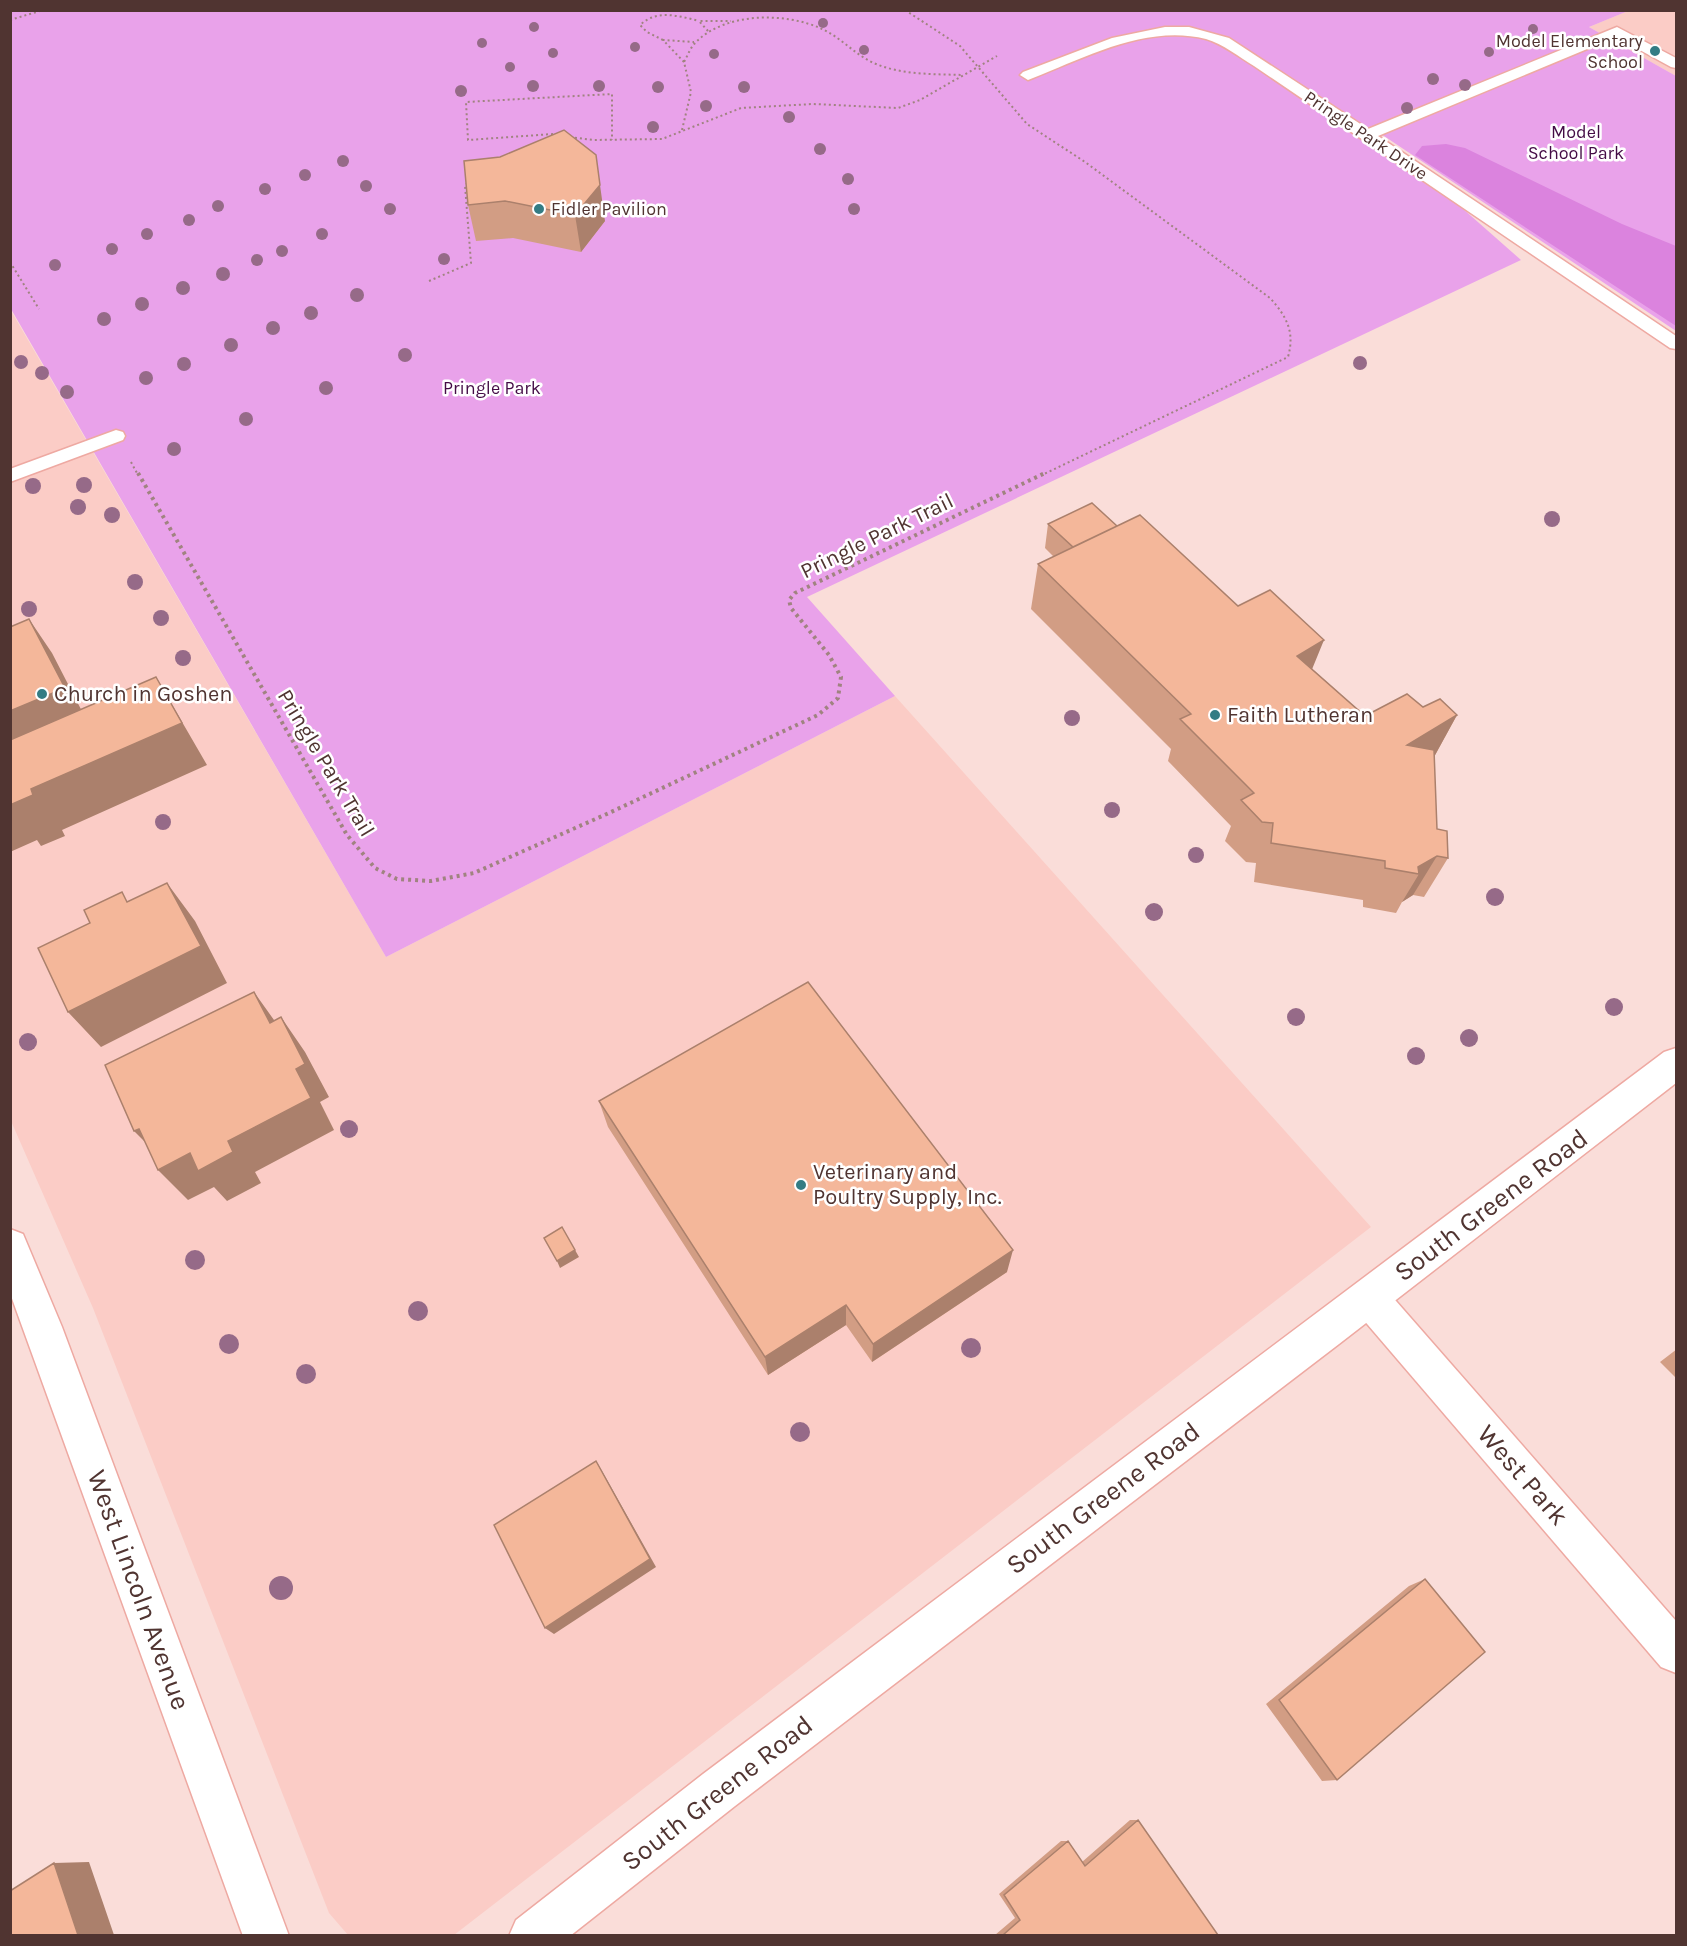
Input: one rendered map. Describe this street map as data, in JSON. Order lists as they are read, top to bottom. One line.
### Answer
{"streets":{"street":["South Greene Road","West Park","West Lincoln Avenue"],"lane":["Pringle Park Drive"],"path":["Pringle Park Trail"]},"crossings":[["South Greene Road","West Park"]],"parks":["Model School Park","Pringle Park"],"places":["Model Elementary School","Fidler Pavilion","Church in Goshen","Faith Lutheran","Veterinary and Poultry Supply, Inc."]}
